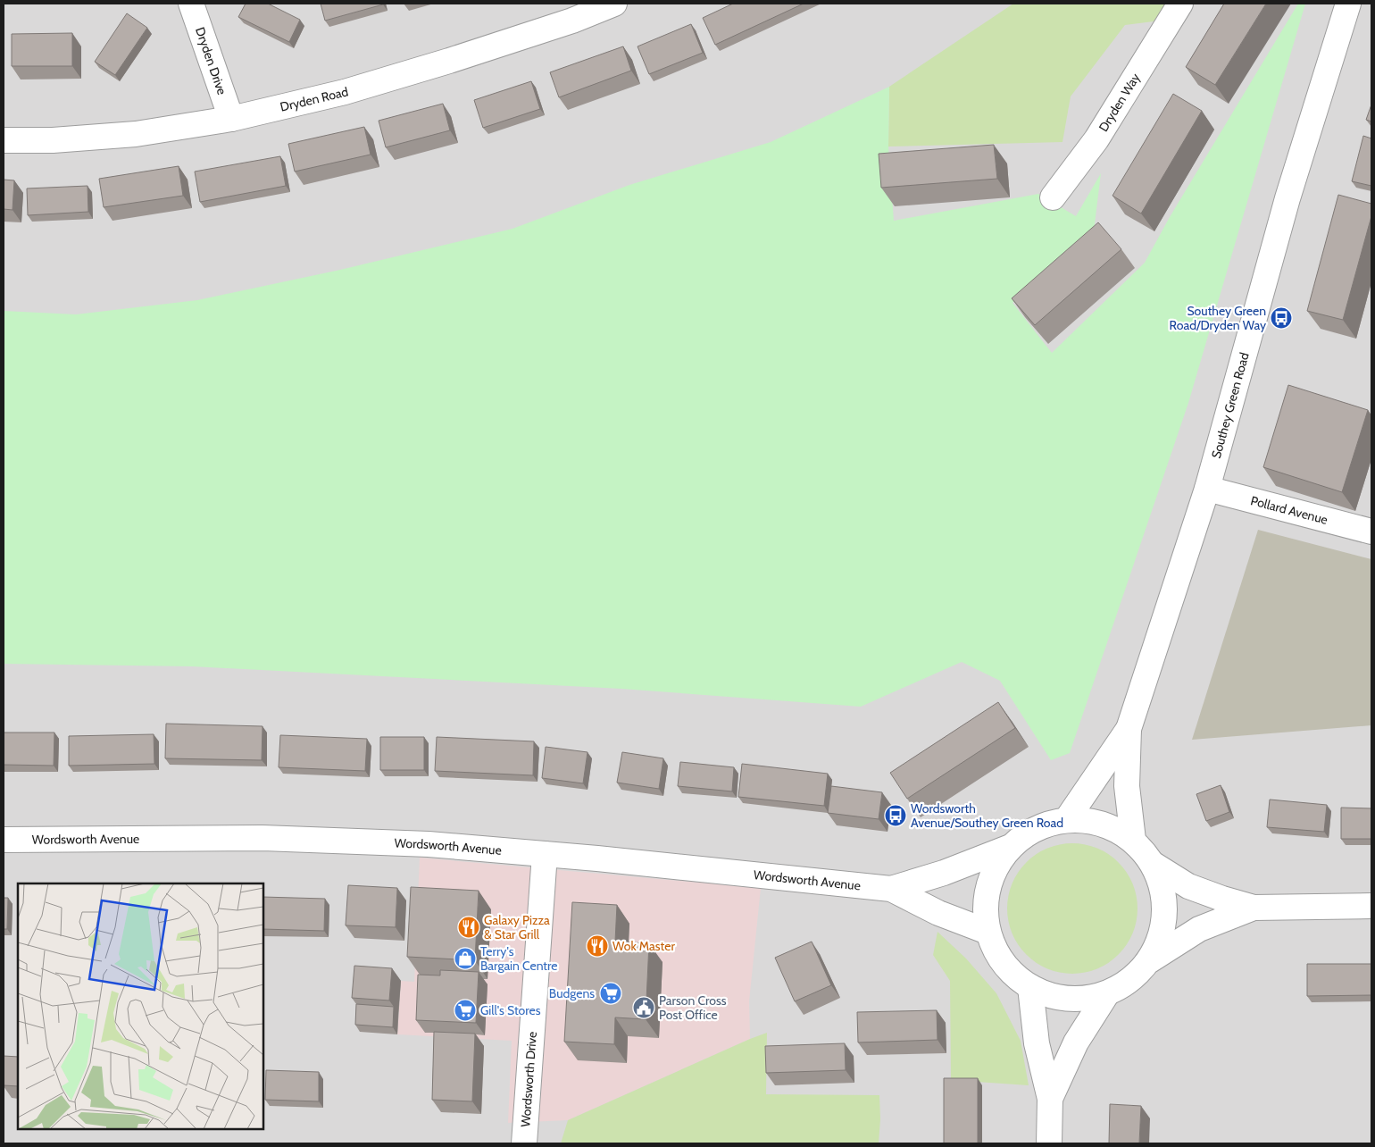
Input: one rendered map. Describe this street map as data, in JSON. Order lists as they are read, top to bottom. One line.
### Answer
{"streets":{"street":["Dryden Drive","Dryden Road","Dryden Way","Southey Green Road","Pollard Avenue","Wordsworth Avenue","Wordsworth Drive"]},"crossings":[["Dryden Drive","Dryden Road"],["Southey Green Road","Pollard Avenue"],["Wordsworth Avenue","Wordsworth Drive"]],"places":{"bus stop":["Southey Green Road/Dryden Way","Wordsworth Avenue/Southey Green Road"],"restaurant":["Galaxy Pizza & Star Grill","Wok Master"],"shop":["Terry's Bargain Centre"],"supermarket":["Budgens","Gill's Stores"],"public building":["Parson Cross Post Office"]}}
